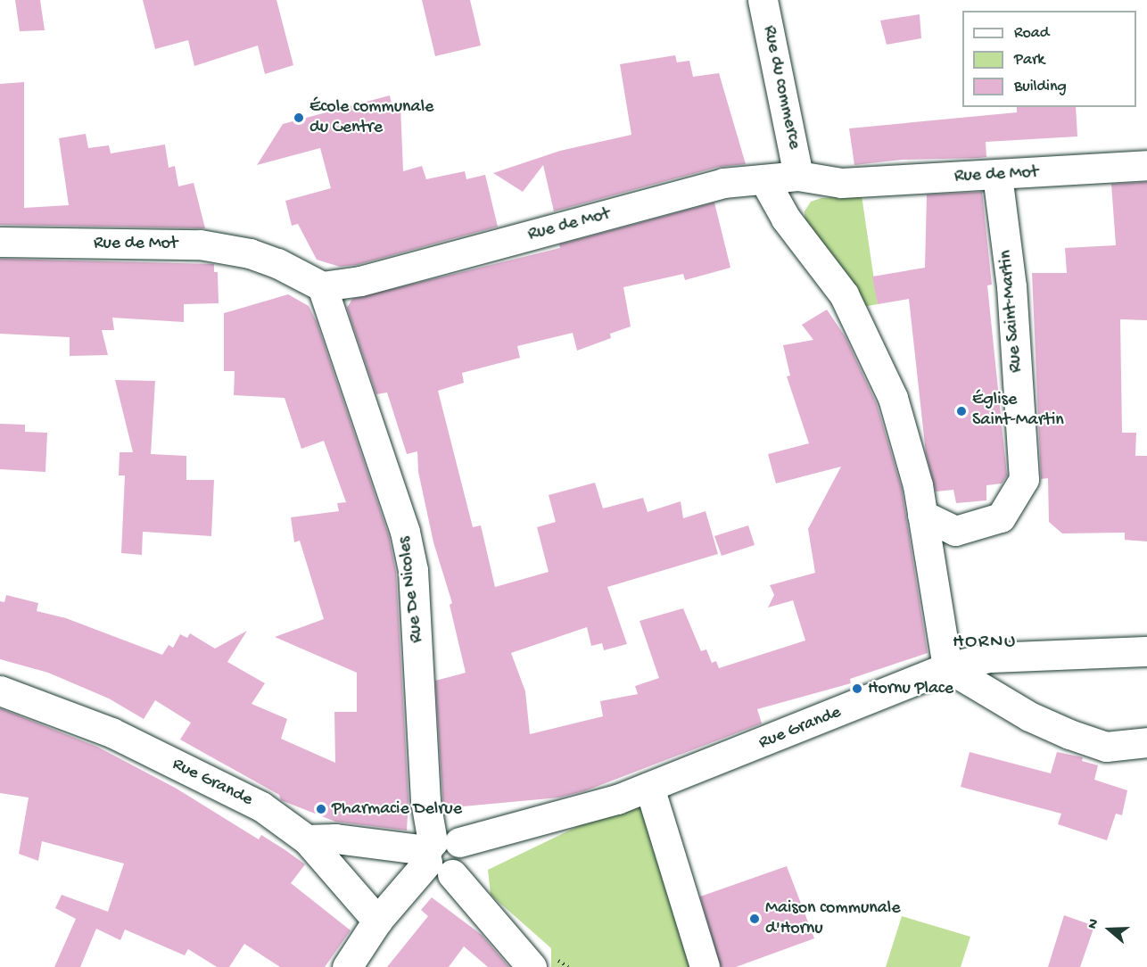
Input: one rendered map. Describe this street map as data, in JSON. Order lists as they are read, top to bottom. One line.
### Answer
{"streets":{"street":["Rue du commerce","Rue de Mot","Rue Saint-Martin","Rue De Nicoles","Rue Grande"]},"crossings":[["Rue du commerce","Rue de Mot"],["Rue de Mot","Rue Saint-Martin"],["Rue de Mot","Rue De Nicoles"],["Rue De Nicoles","Rue Grande"]],"districts":["HORNU"],"places":["École communale du Centre","Église Saint-Martin","Hornu Place","Pharmacie Delrue","Maison communale d'Hornu"],"legend":["Road","Park","Building"],"north":"left"}
